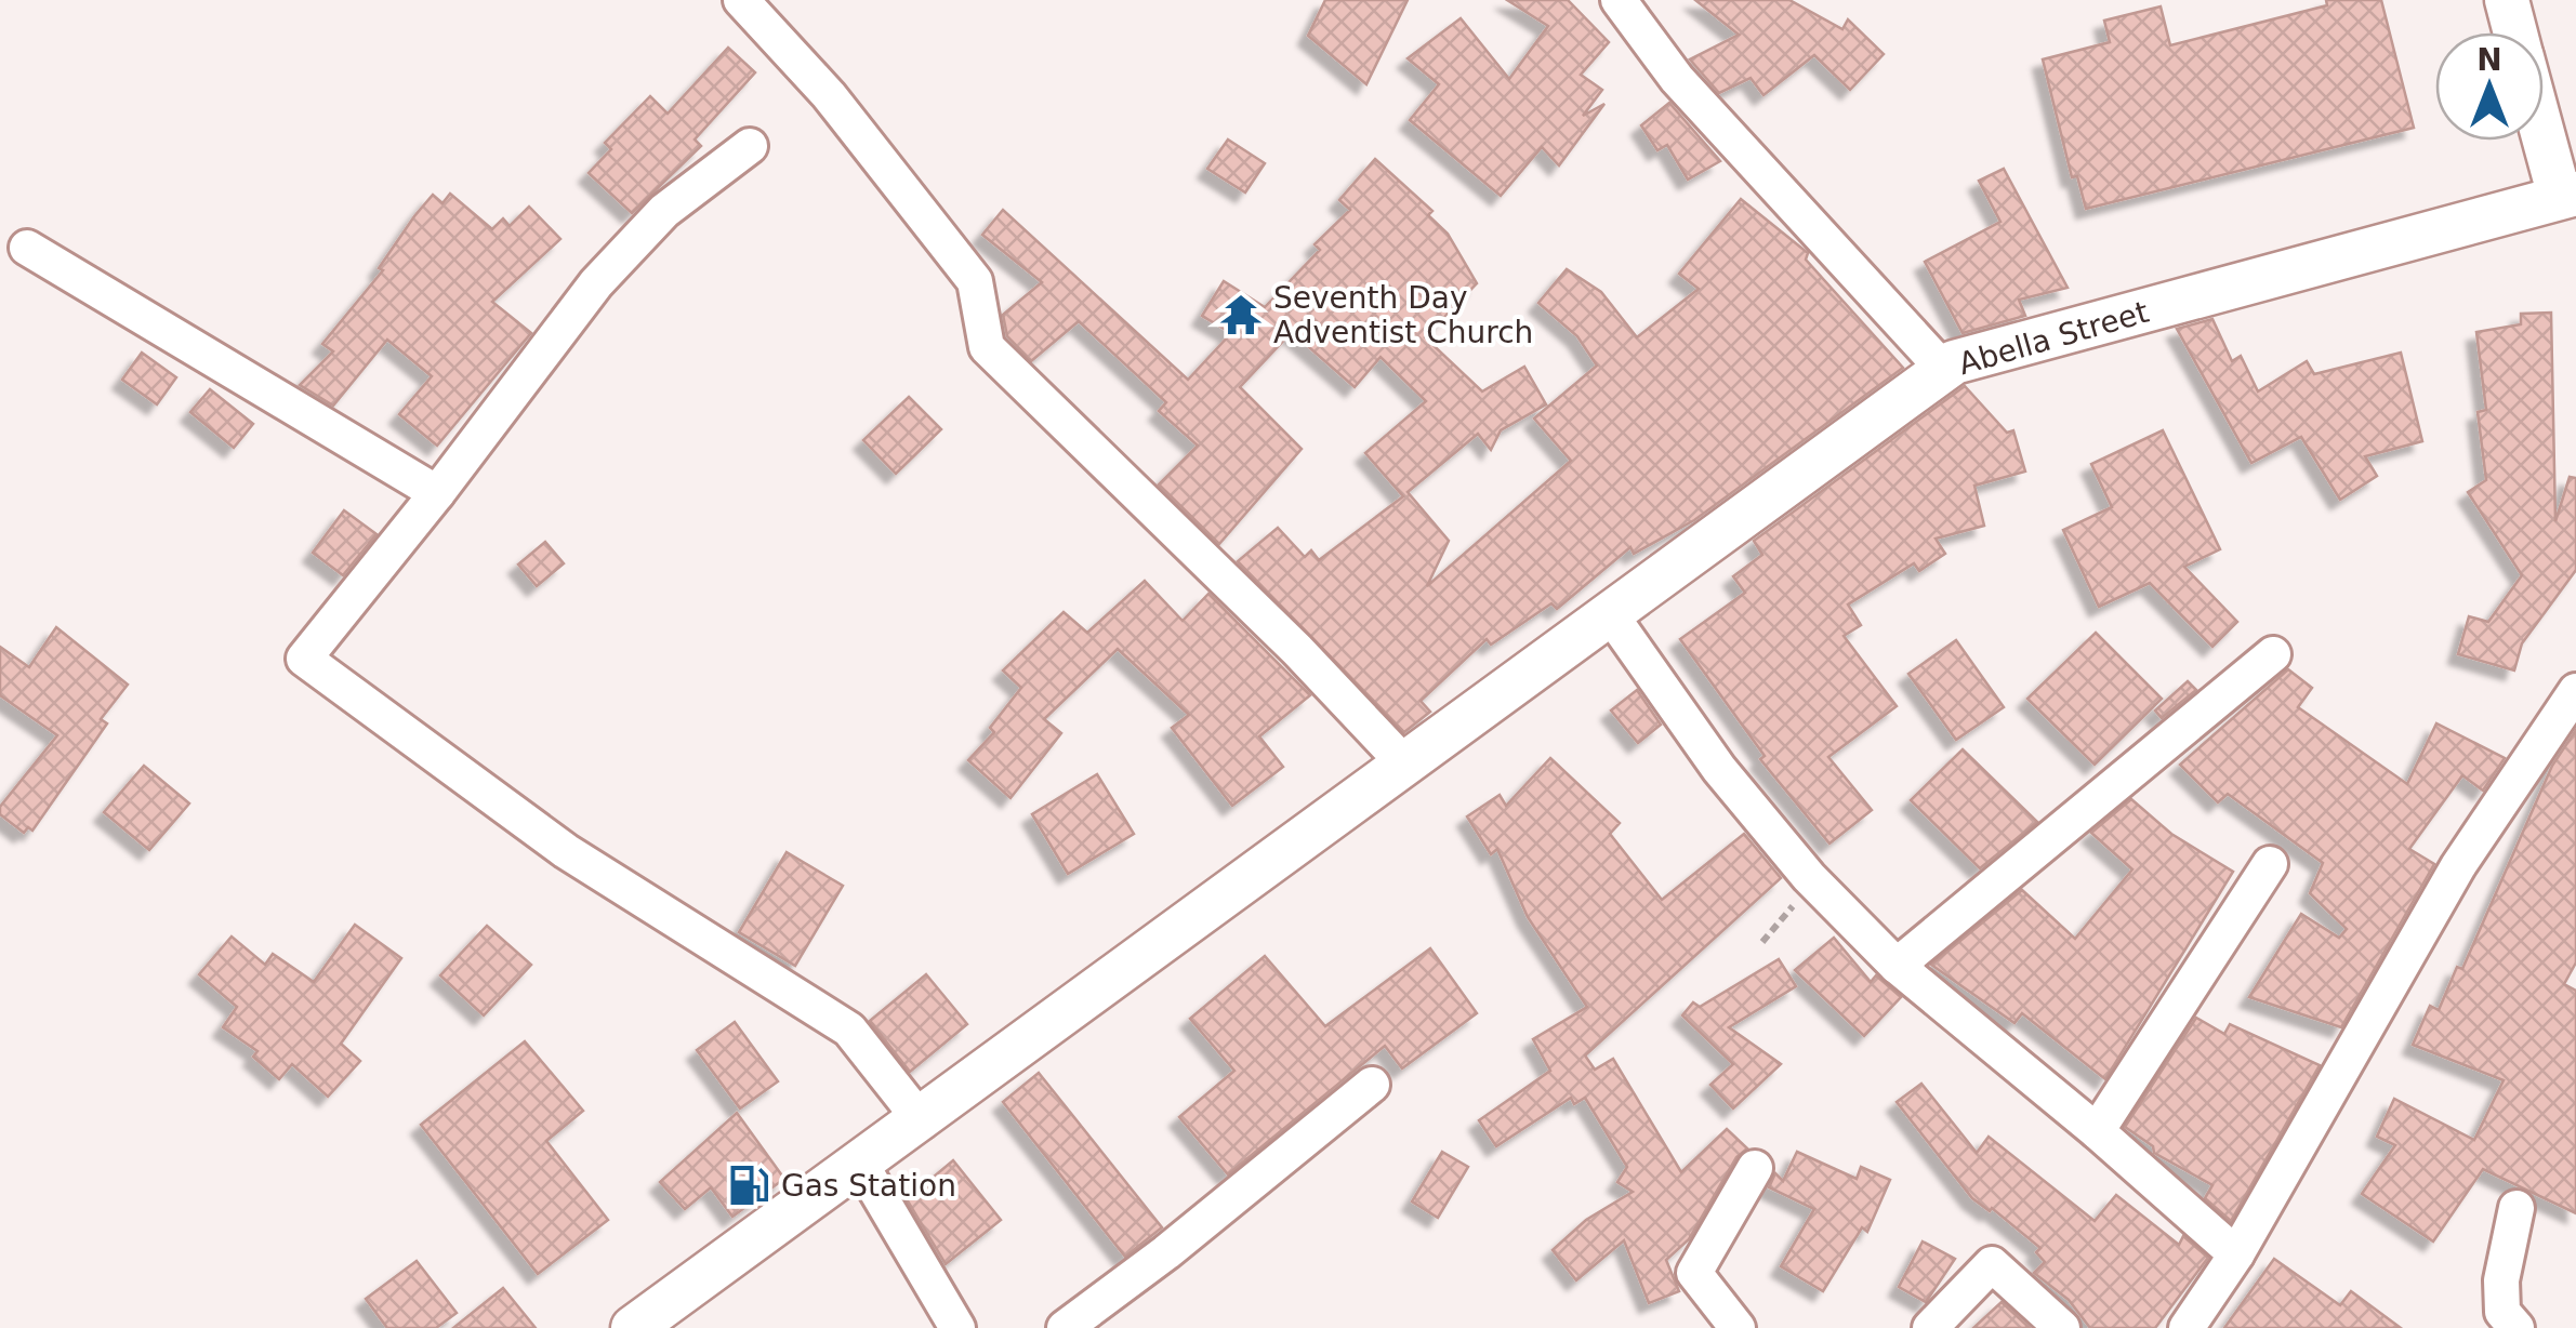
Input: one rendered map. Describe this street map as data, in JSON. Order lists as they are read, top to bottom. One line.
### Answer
{"streets":{"street":["Abella Street"]},"places":{"temple":["Seventh Day Adventist Church"],"fuel station":["Gas Station"]},"north":"top"}
